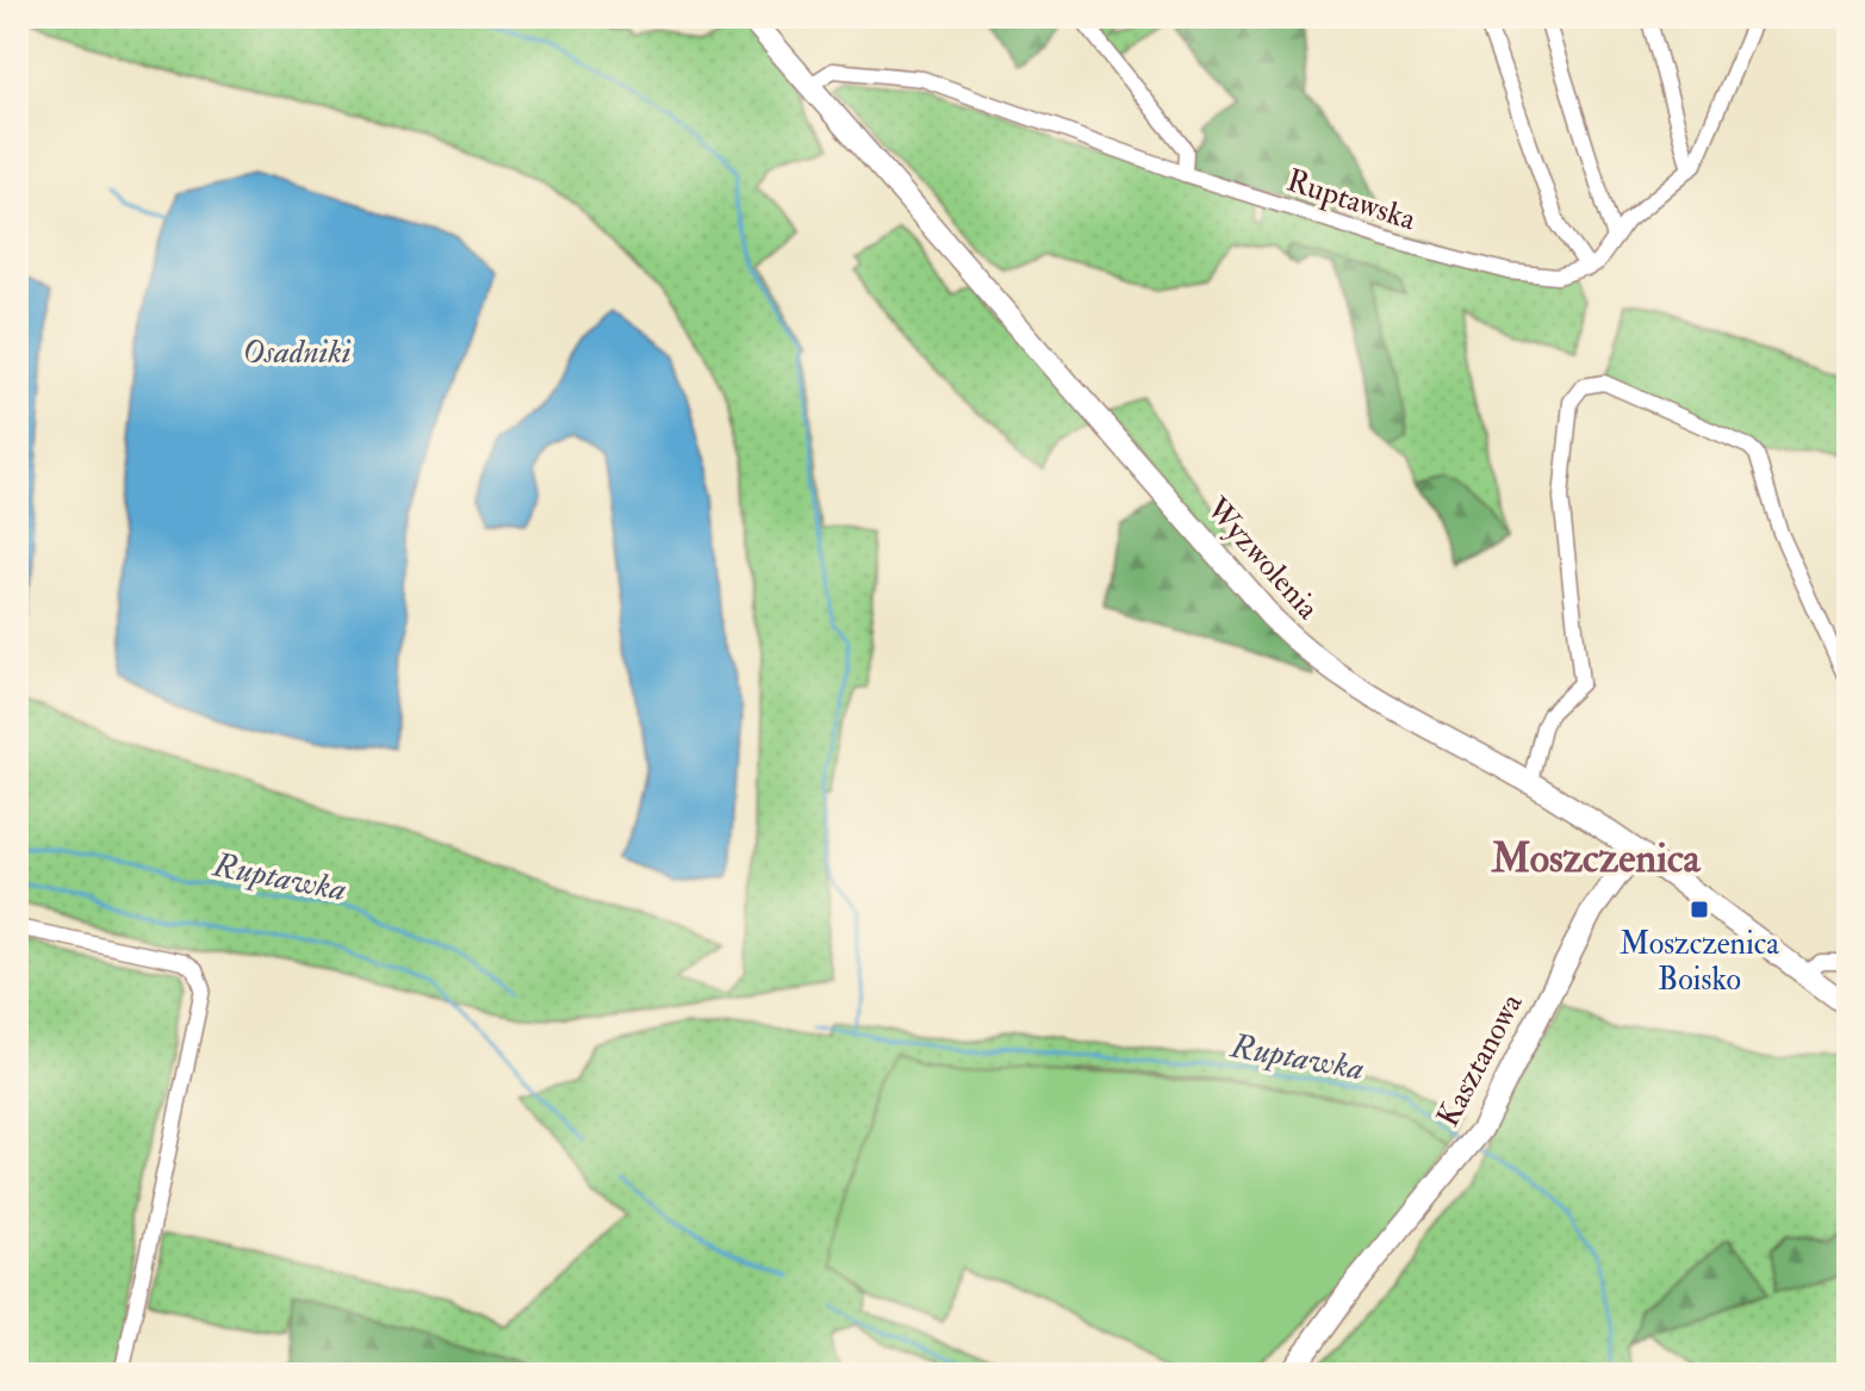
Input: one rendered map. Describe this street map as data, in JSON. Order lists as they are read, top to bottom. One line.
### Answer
{"streets":{"street":["Ruptawska","Wyzwolenia","Kasztanowa"]},"crossings":[["Ruptawska","Wyzwolenia"],["Wyzwolenia","Kasztanowa"]],"districts":["Moszczenica"],"water":["Osadniki","Ruptawka"],"places":{"transit":["Moszczenica Boisko"]}}
